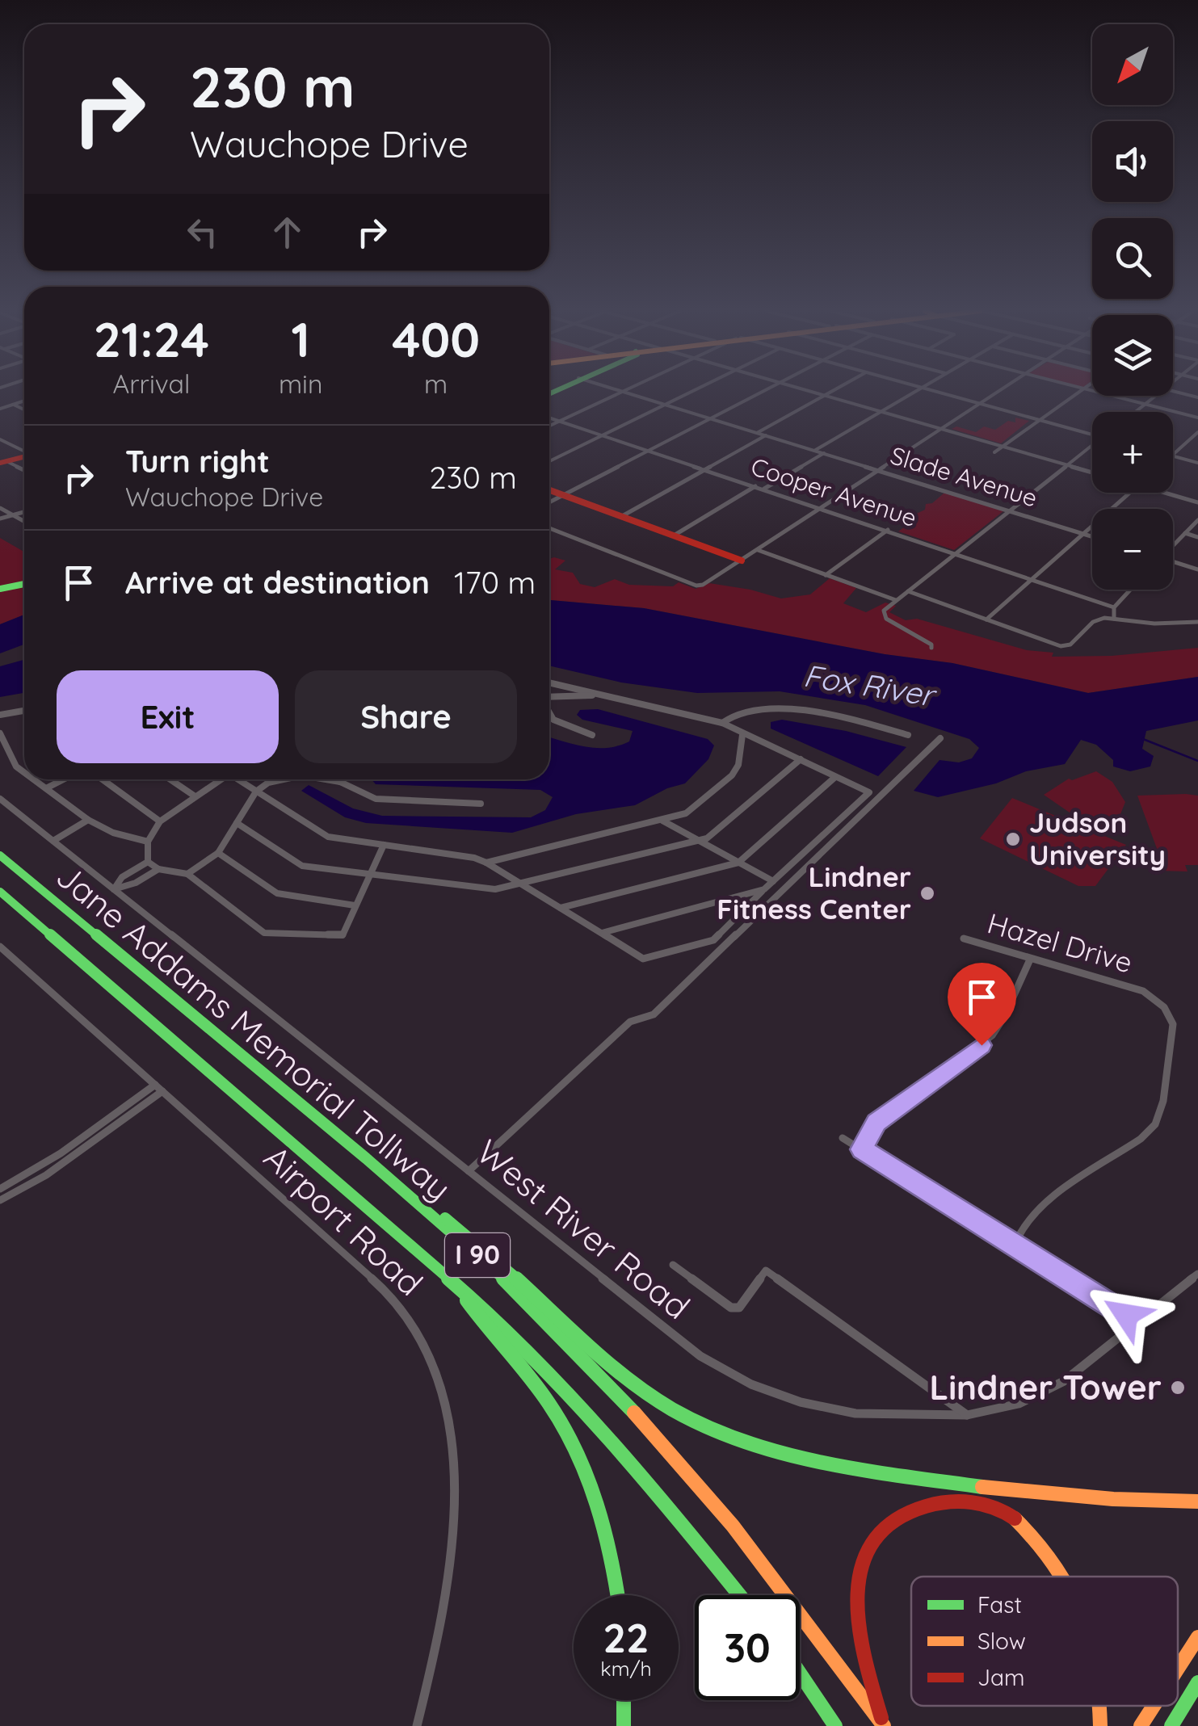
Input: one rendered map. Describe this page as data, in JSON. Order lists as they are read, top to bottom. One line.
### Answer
{"streets":{"main road":["Jane Addams Memorial Tollway","I 90"],"street":["Slade Avenue","Cooper Avenue","Hazel Drive","Airport Road","West River Road"]},"water":["Fox River"],"places":["Judson University","Lindner Fitness Center","Lindner Tower"],"legend":["Fast","Slow","Jam"],"north":"bottom left","page":{"map_buttons":["+","−"],"turn":["230 m","Wauchope Drive"],"eta":["21:24","Arrival","1","min","400","m"],"list":[{"name":"Turn right","note":"Wauchope Drive","value":"230 m"},{"name":"Arrive at destination","value":"170 m"}],"buttons":["Exit","Share"],"speed":"22 km/h","limit":"30"}}
